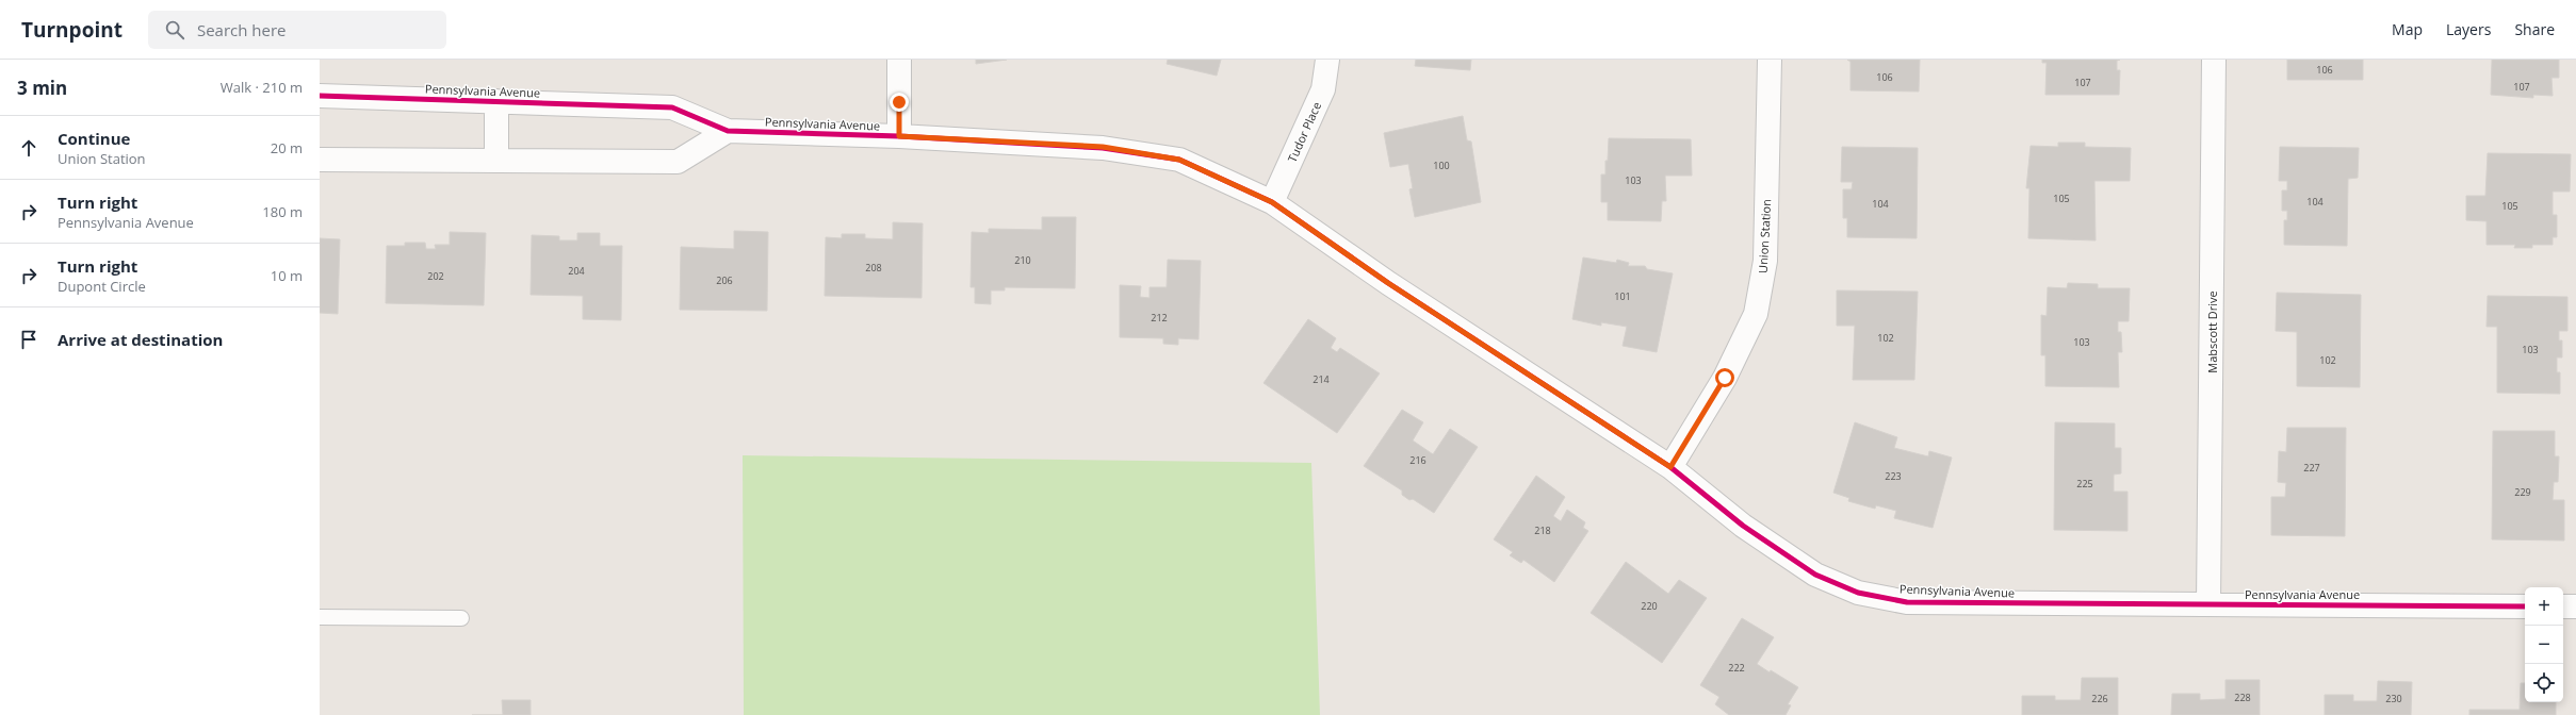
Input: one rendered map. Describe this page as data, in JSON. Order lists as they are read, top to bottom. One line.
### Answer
{"streets":{"street":["Pennsylvania Avenue","Tudor Place","Union Station","Mabscott Drive"]},"crossings":[["Pennsylvania Avenue","Tudor Place"],["Pennsylvania Avenue","Union Station"],["Pennsylvania Avenue","Mabscott Drive"]],"house_numbers":["106","106","107","107","100","103","105","104","104","105","210","208","204","202","206","101","212","102","103","103","102","214","216","227","223","225","229","218","220","222","228","226","230"],"page":{"header":"Turnpoint","search":"Search here","nav":["Map","Layers","Share"],"heading":["3 min","Walk · 210 m"],"list":[["Continue","Union Station","20 m"],["Turn right","Pennsylvania Avenue","180 m"],["Turn right","Dupont Circle","10 m"],"Arrive at destination"],"map_buttons":["+","−"]}}
